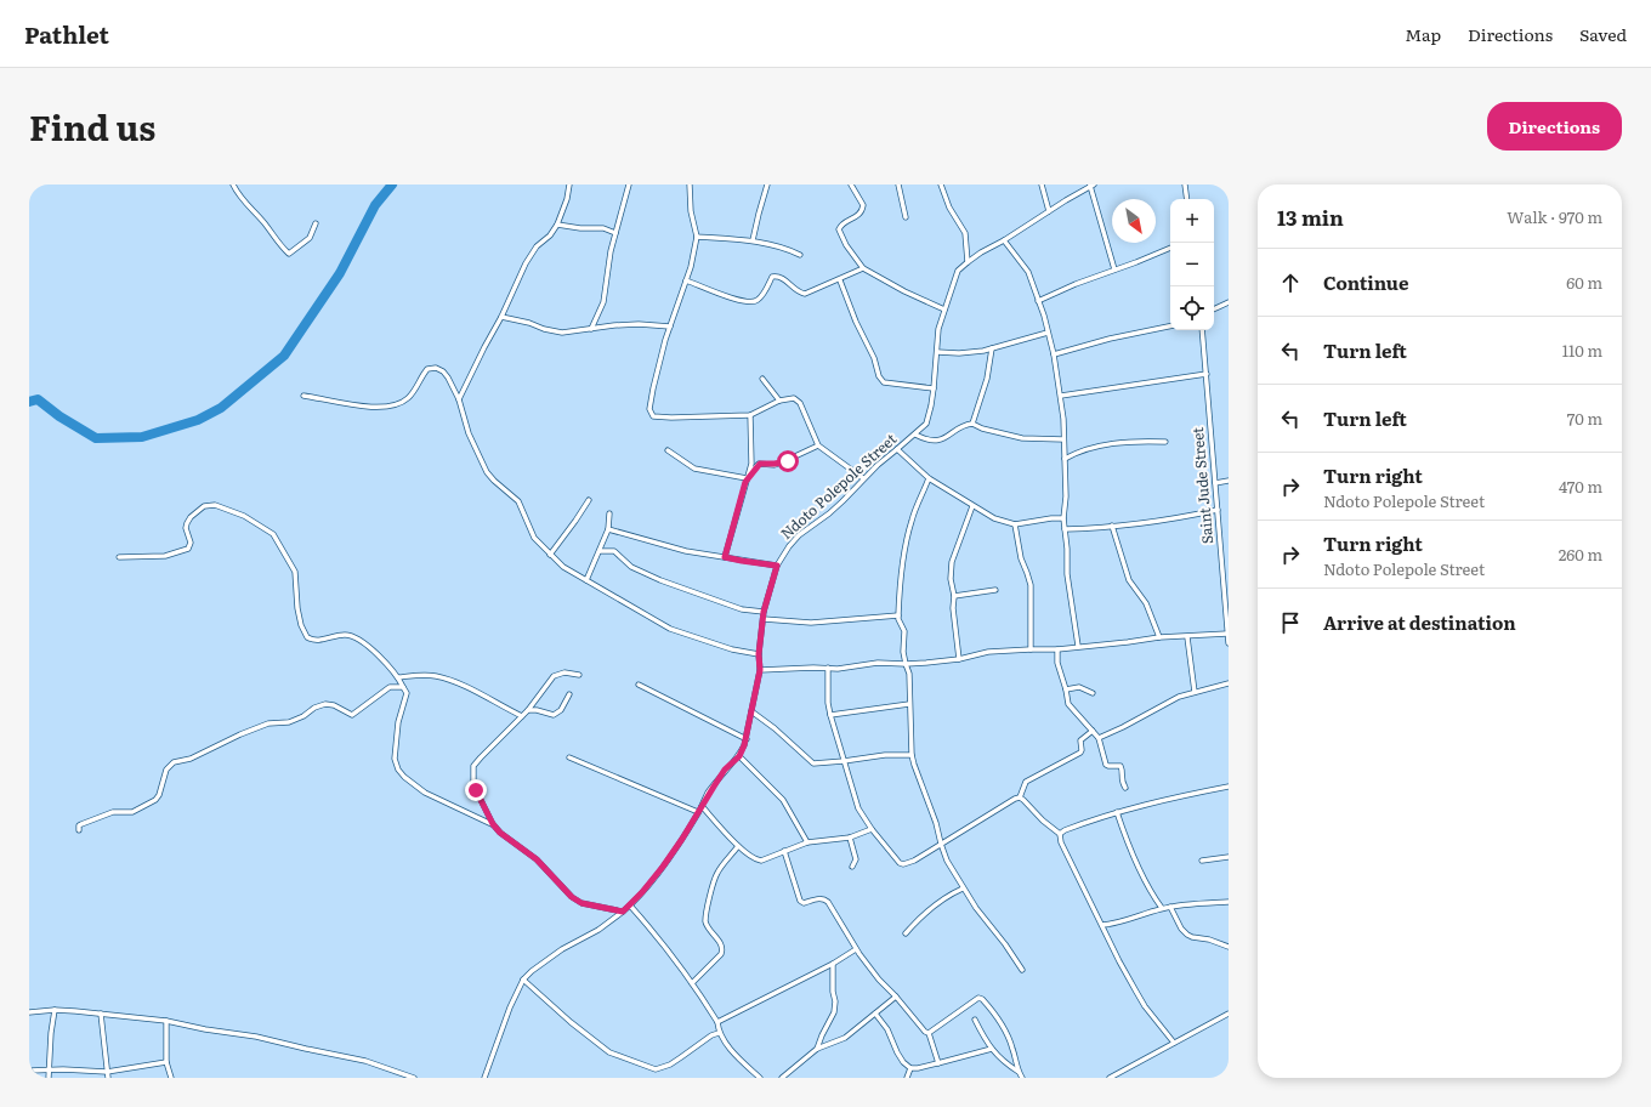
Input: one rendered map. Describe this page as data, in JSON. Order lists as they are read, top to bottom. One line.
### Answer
{"streets":{"street":["Saint Jude Street","Ndoto Polepole Street"]},"north":"bottom right","page":{"header":"Pathlet","nav":["Map","Directions","Saved"],"title":"Find us","buttons":"Directions","heading":["13 min","Walk · 970 m"],"map_buttons":["+","−"],"list":[["Continue","60 m"],["Turn left","110 m"],["Turn left","70 m"],["Turn right","Ndoto Polepole Street","470 m"],["Turn right","Ndoto Polepole Street","260 m"],"Arrive at destination"]}}
